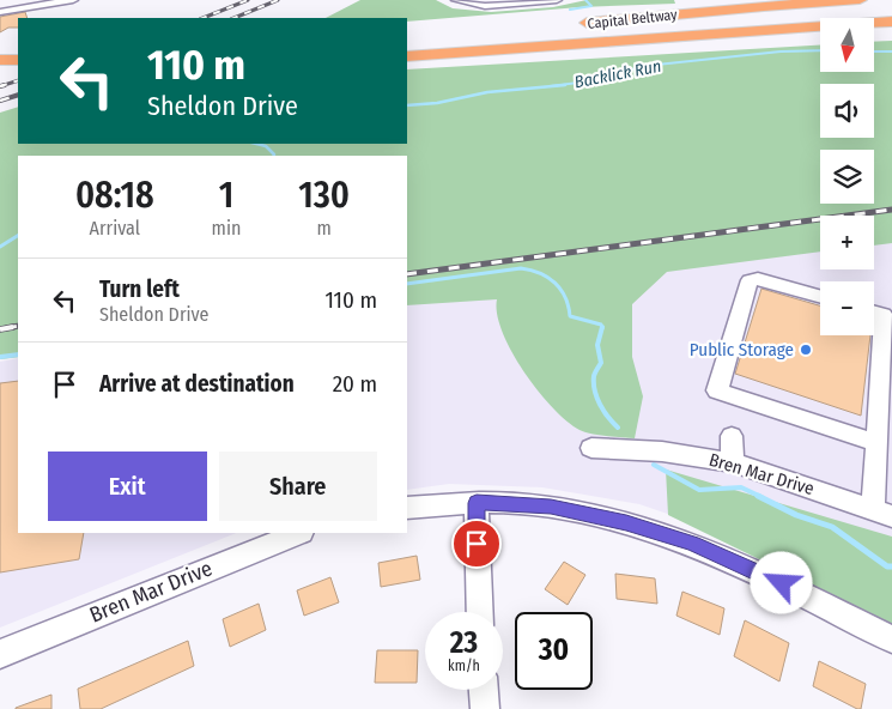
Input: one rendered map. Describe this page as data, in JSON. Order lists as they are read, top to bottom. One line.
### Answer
{"streets":{"highway":["Capital Beltway"],"street":["Bren Mar Drive"]},"water":["Backlick Run"],"places":["Public Storage"],"north":"bottom","page":{"map_buttons":["+","−"],"turn":["110 m","Sheldon Drive"],"eta":["08:18","Arrival","1","min","130","m"],"list":[{"name":"Turn left","note":"Sheldon Drive","value":"110 m"},{"name":"Arrive at destination","value":"20 m"}],"buttons":["Exit","Share"],"speed":"23 km/h","limit":"30"}}
